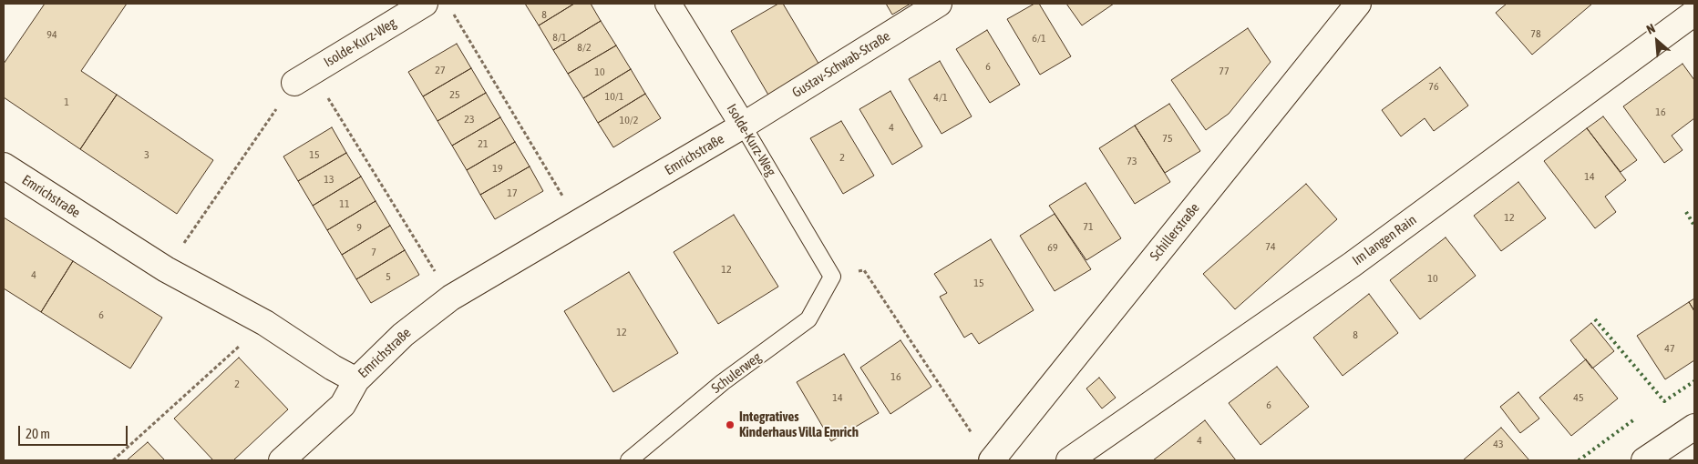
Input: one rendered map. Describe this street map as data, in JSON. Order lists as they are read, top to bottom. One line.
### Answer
{"streets":{"street":["Isolde-Kurz-Weg","Gustav-Schwab-Straße","Emrichstraße","Schillerstraße","Im langen Rain"],"lane":["Schulerweg"]},"crossings":[["Isolde-Kurz-Weg","Gustav-Schwab-Straße"],["Isolde-Kurz-Weg","Emrichstraße"],["Isolde-Kurz-Weg","Schulerweg"],["Gustav-Schwab-Straße","Emrichstraße"]],"places":["Integratives Kinderhaus Villa Emrich"],"house_numbers":["8","78","94","8/1","6/1","8/2","6","27","77","10","76","25","10/1","4/1","1","16","23","10/2","4","75","21","3","15","2","73","19","14","13","17","11","12","71","9","74","69","7","12","4","5","10","15","6","12","8","47","16","2","14","45","6","4","43"],"scale_bar":"20 m","north":"top left"}
